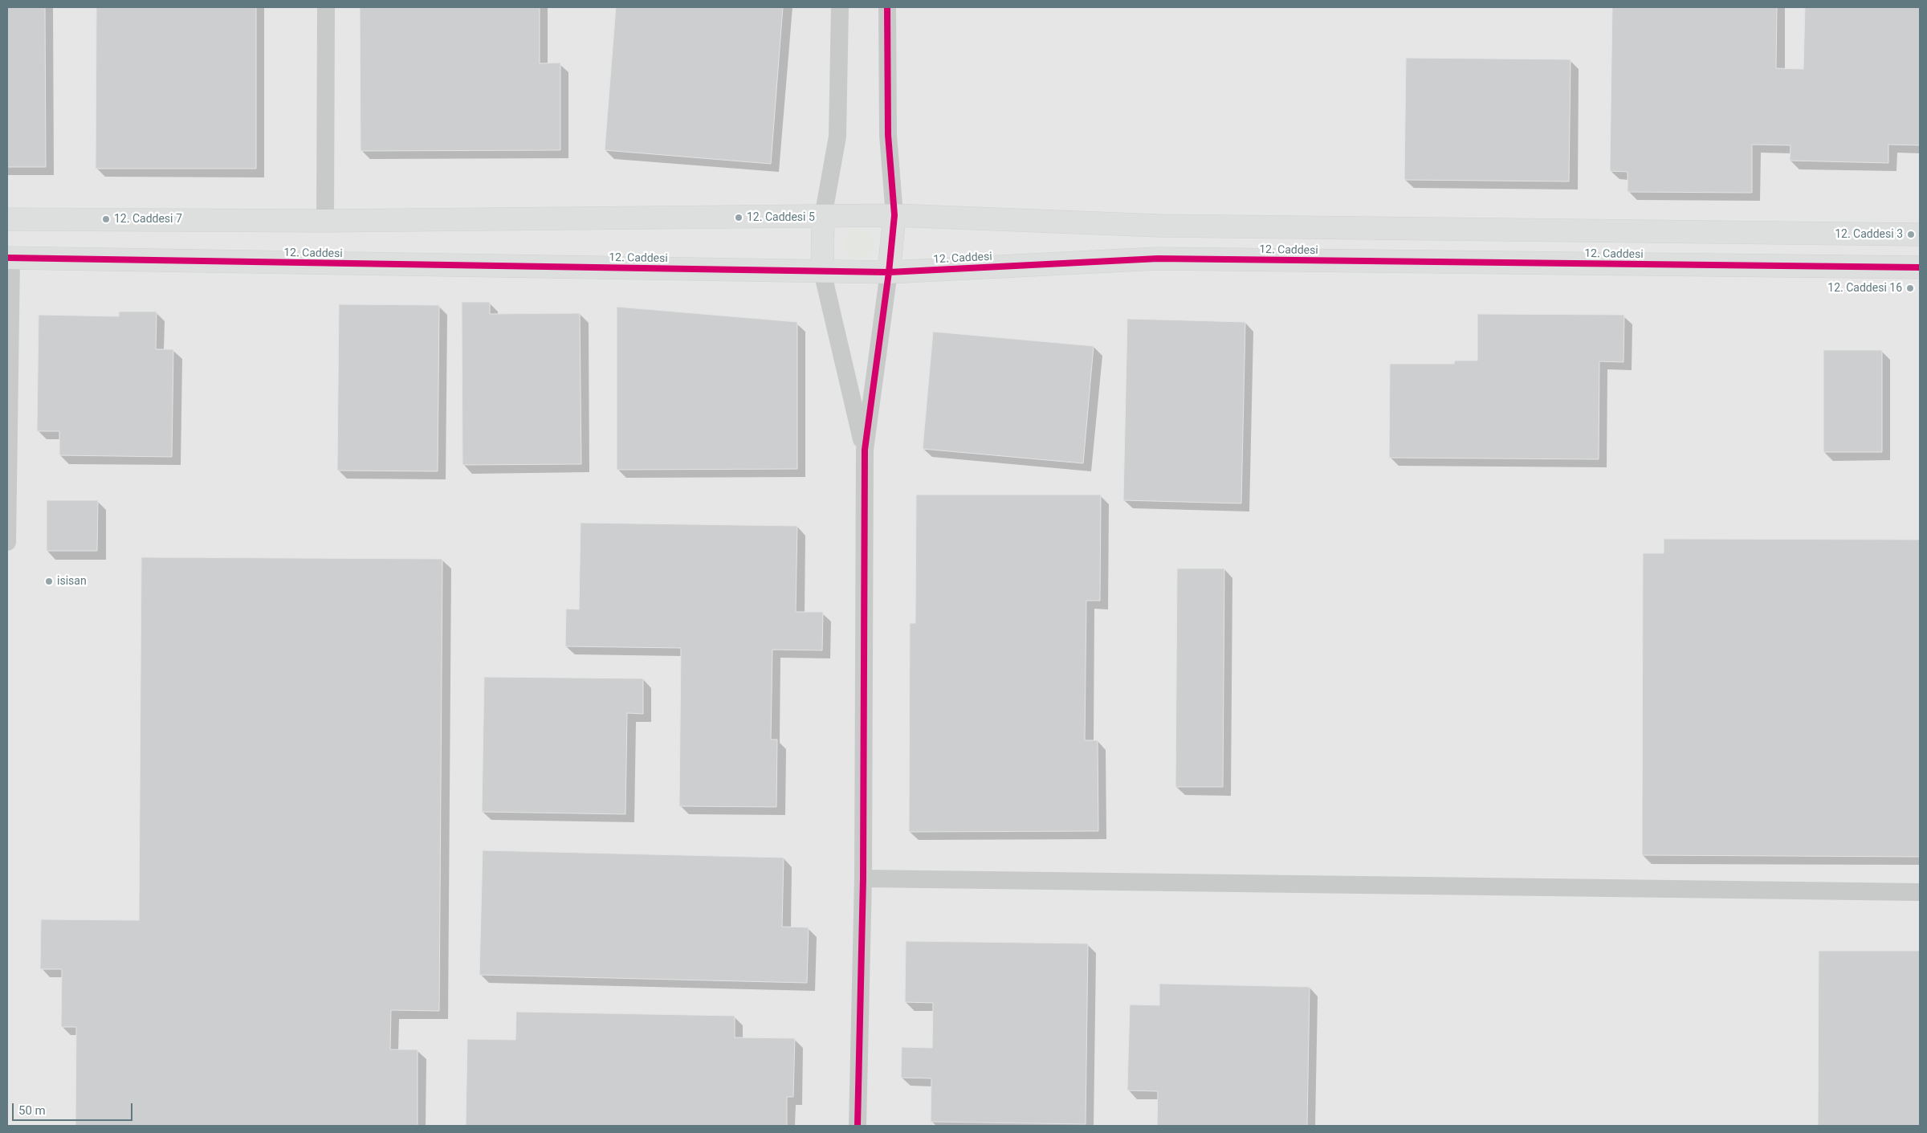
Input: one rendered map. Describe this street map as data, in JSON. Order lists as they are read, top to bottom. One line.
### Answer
{"streets":{"street":["12. Caddesi"]},"places":["12. Caddesi 5","12. Caddesi 7","12. Caddesi 3","12. Caddesi 16","isisan"],"scale_bar":"50 m"}
